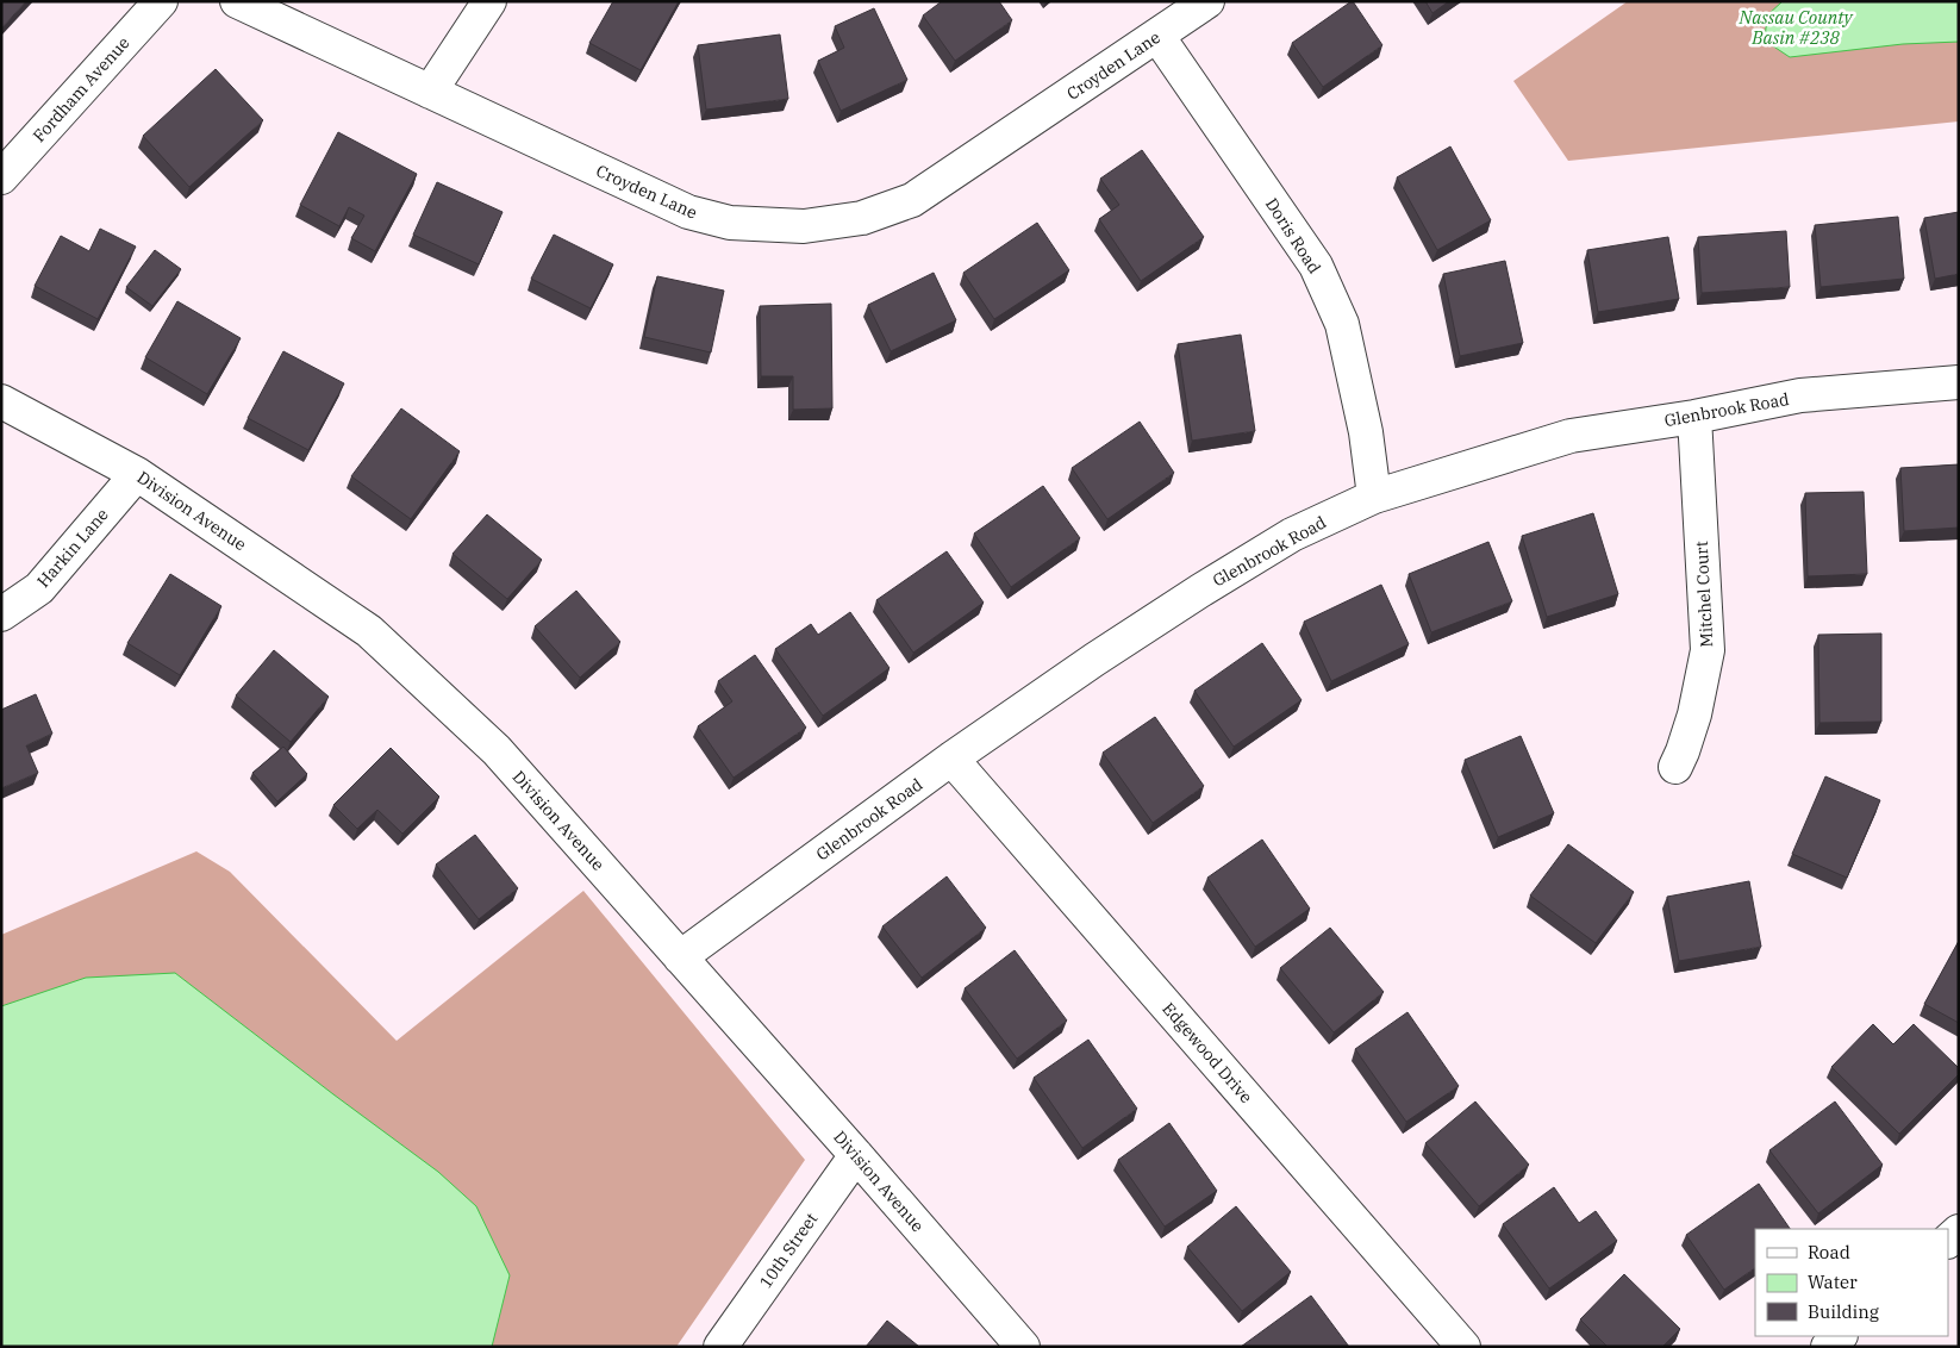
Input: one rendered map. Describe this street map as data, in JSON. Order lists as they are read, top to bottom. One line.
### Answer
{"streets":{"street":["Croyden Lane","Fordham Avenue","Doris Road","Glenbrook Road","Division Avenue","Harkin Lane","Mitchel Court","Edgewood Drive","10th Street"]},"crossings":[["Croyden Lane","Doris Road"],["Doris Road","Glenbrook Road"],["Glenbrook Road","Division Avenue"],["Glenbrook Road","Mitchel Court"],["Glenbrook Road","Edgewood Drive"],["Division Avenue","Harkin Lane"],["Division Avenue","10th Street"]],"water":["Nassau County Basin #238"],"legend":["Road","Water","Building"]}
